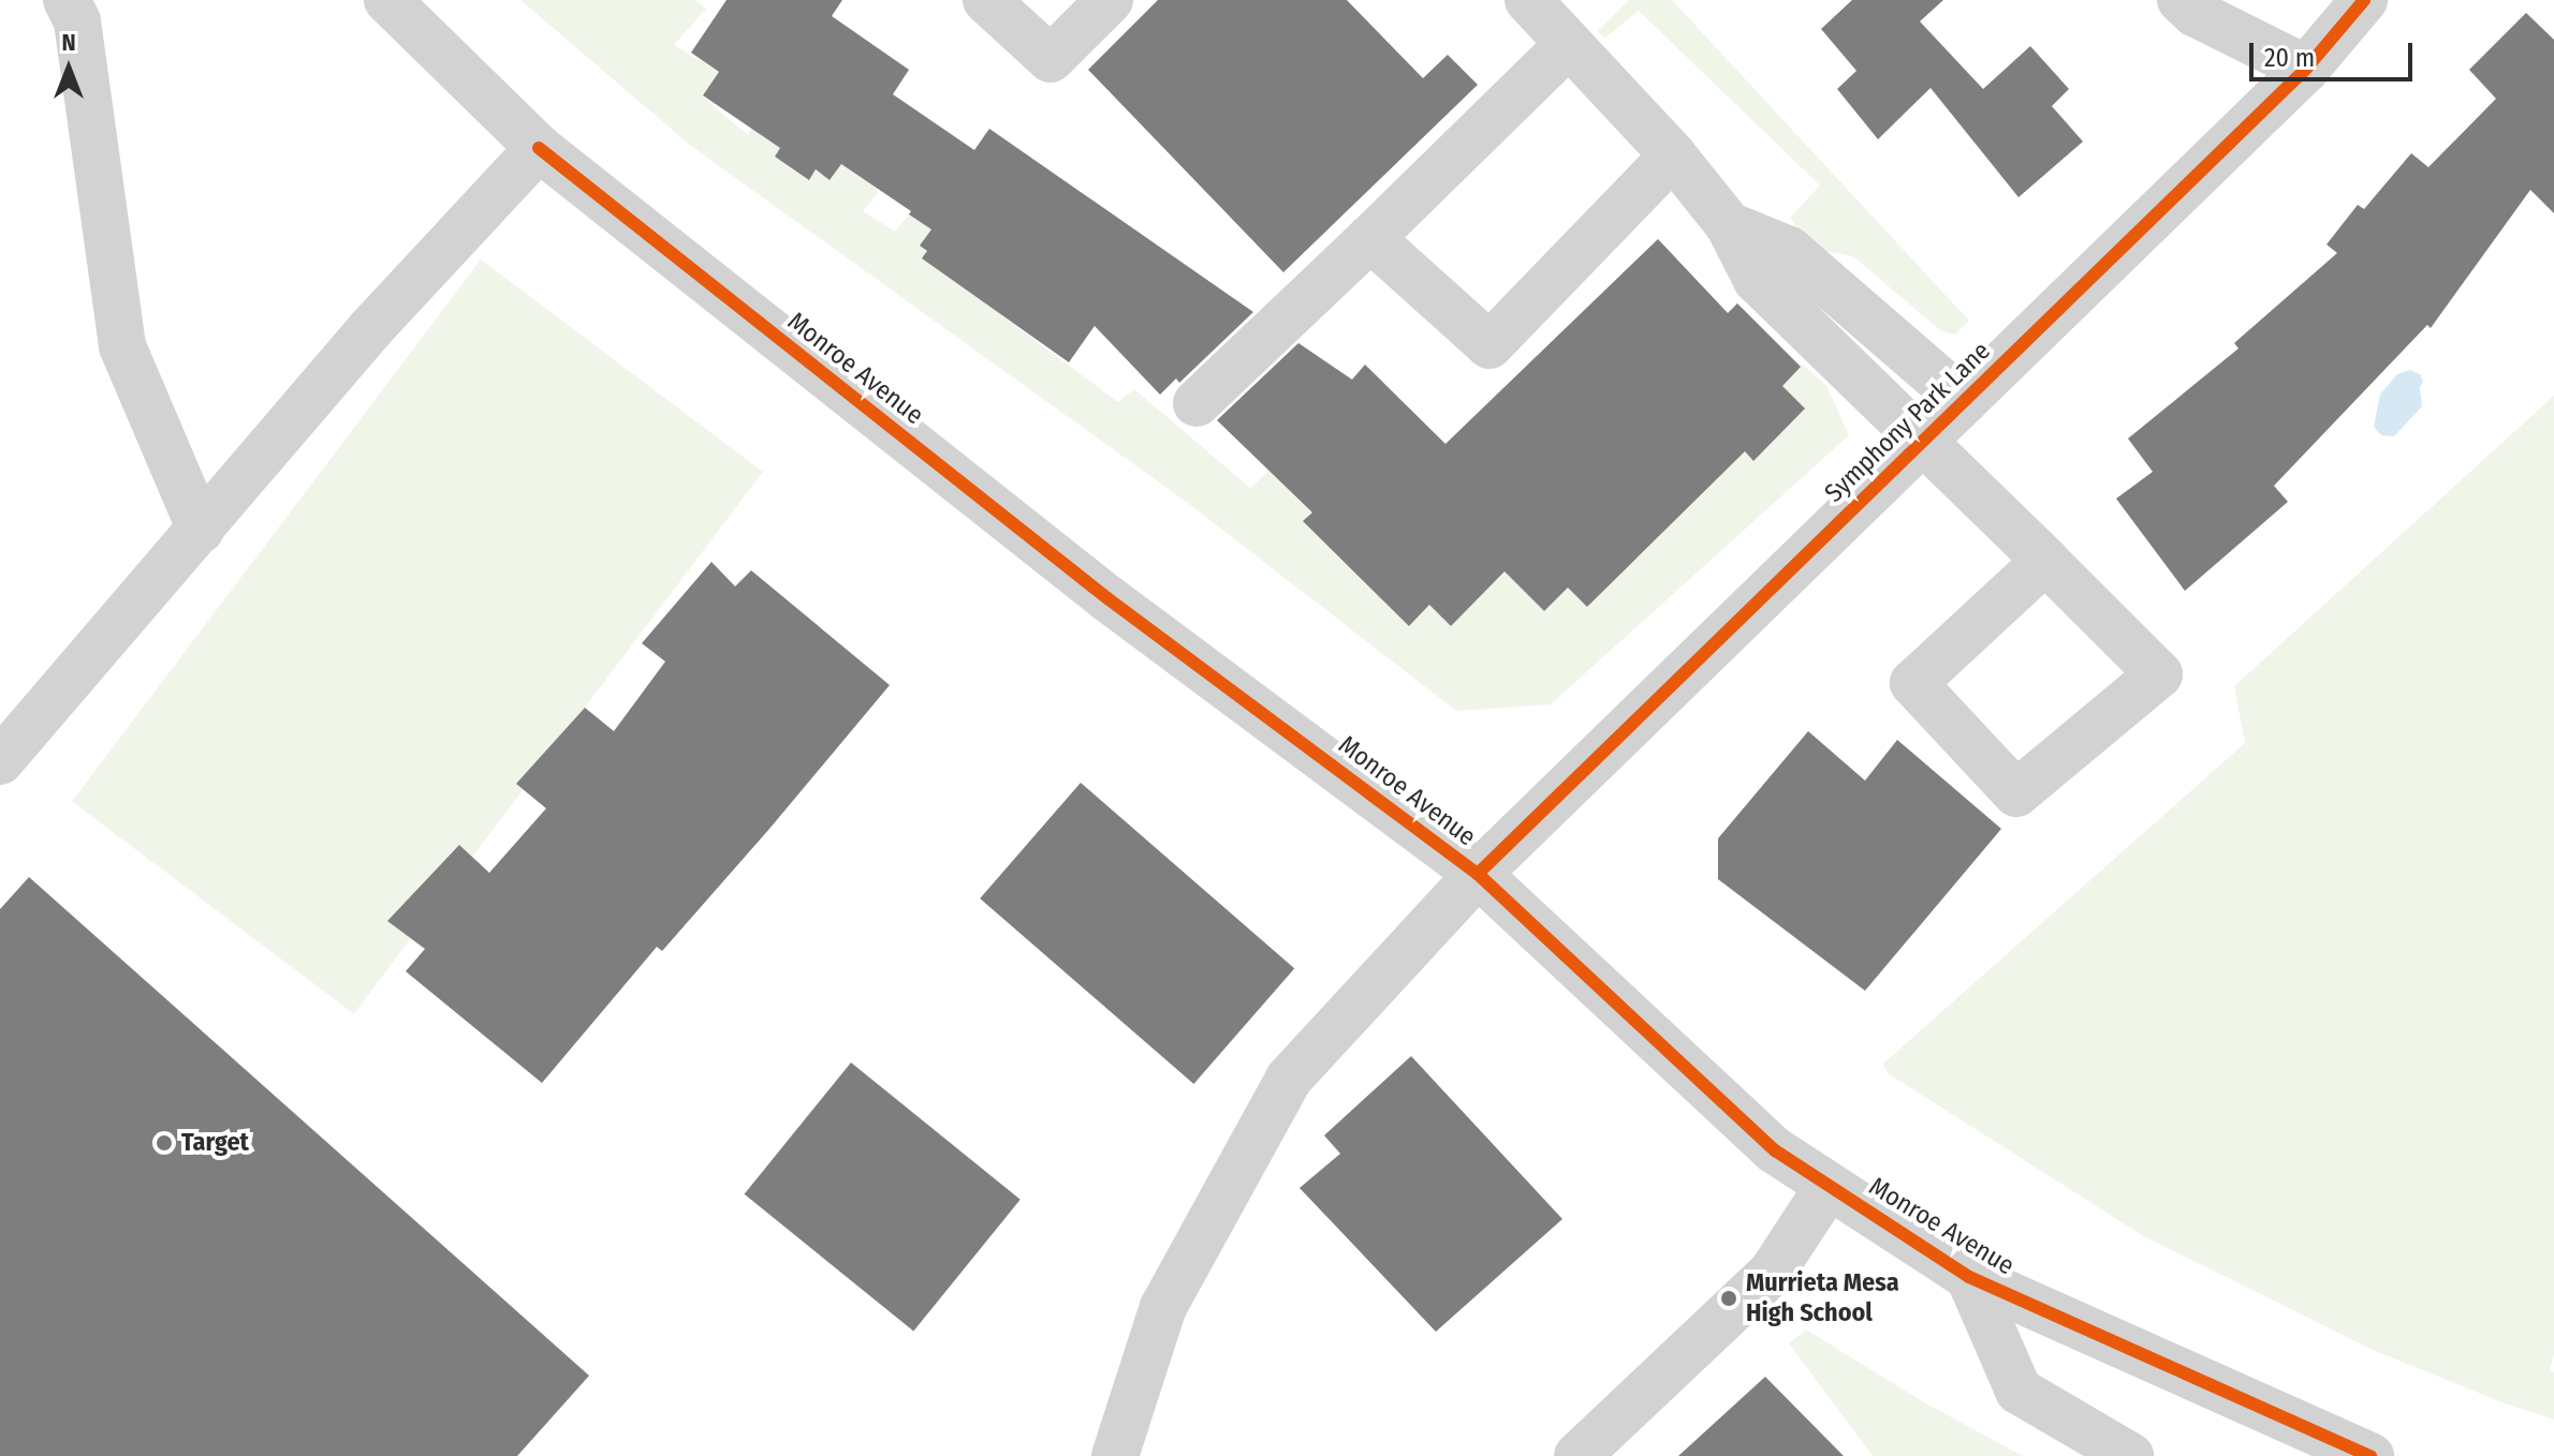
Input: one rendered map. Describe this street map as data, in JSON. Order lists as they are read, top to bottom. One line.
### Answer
{"streets":{"street":["Monroe Avenue","Symphony Park Lane"]},"crossings":[["Monroe Avenue","Symphony Park Lane"]],"places":["Target","Murrieta Mesa High School"],"scale_bar":"20 m","north":"top"}
